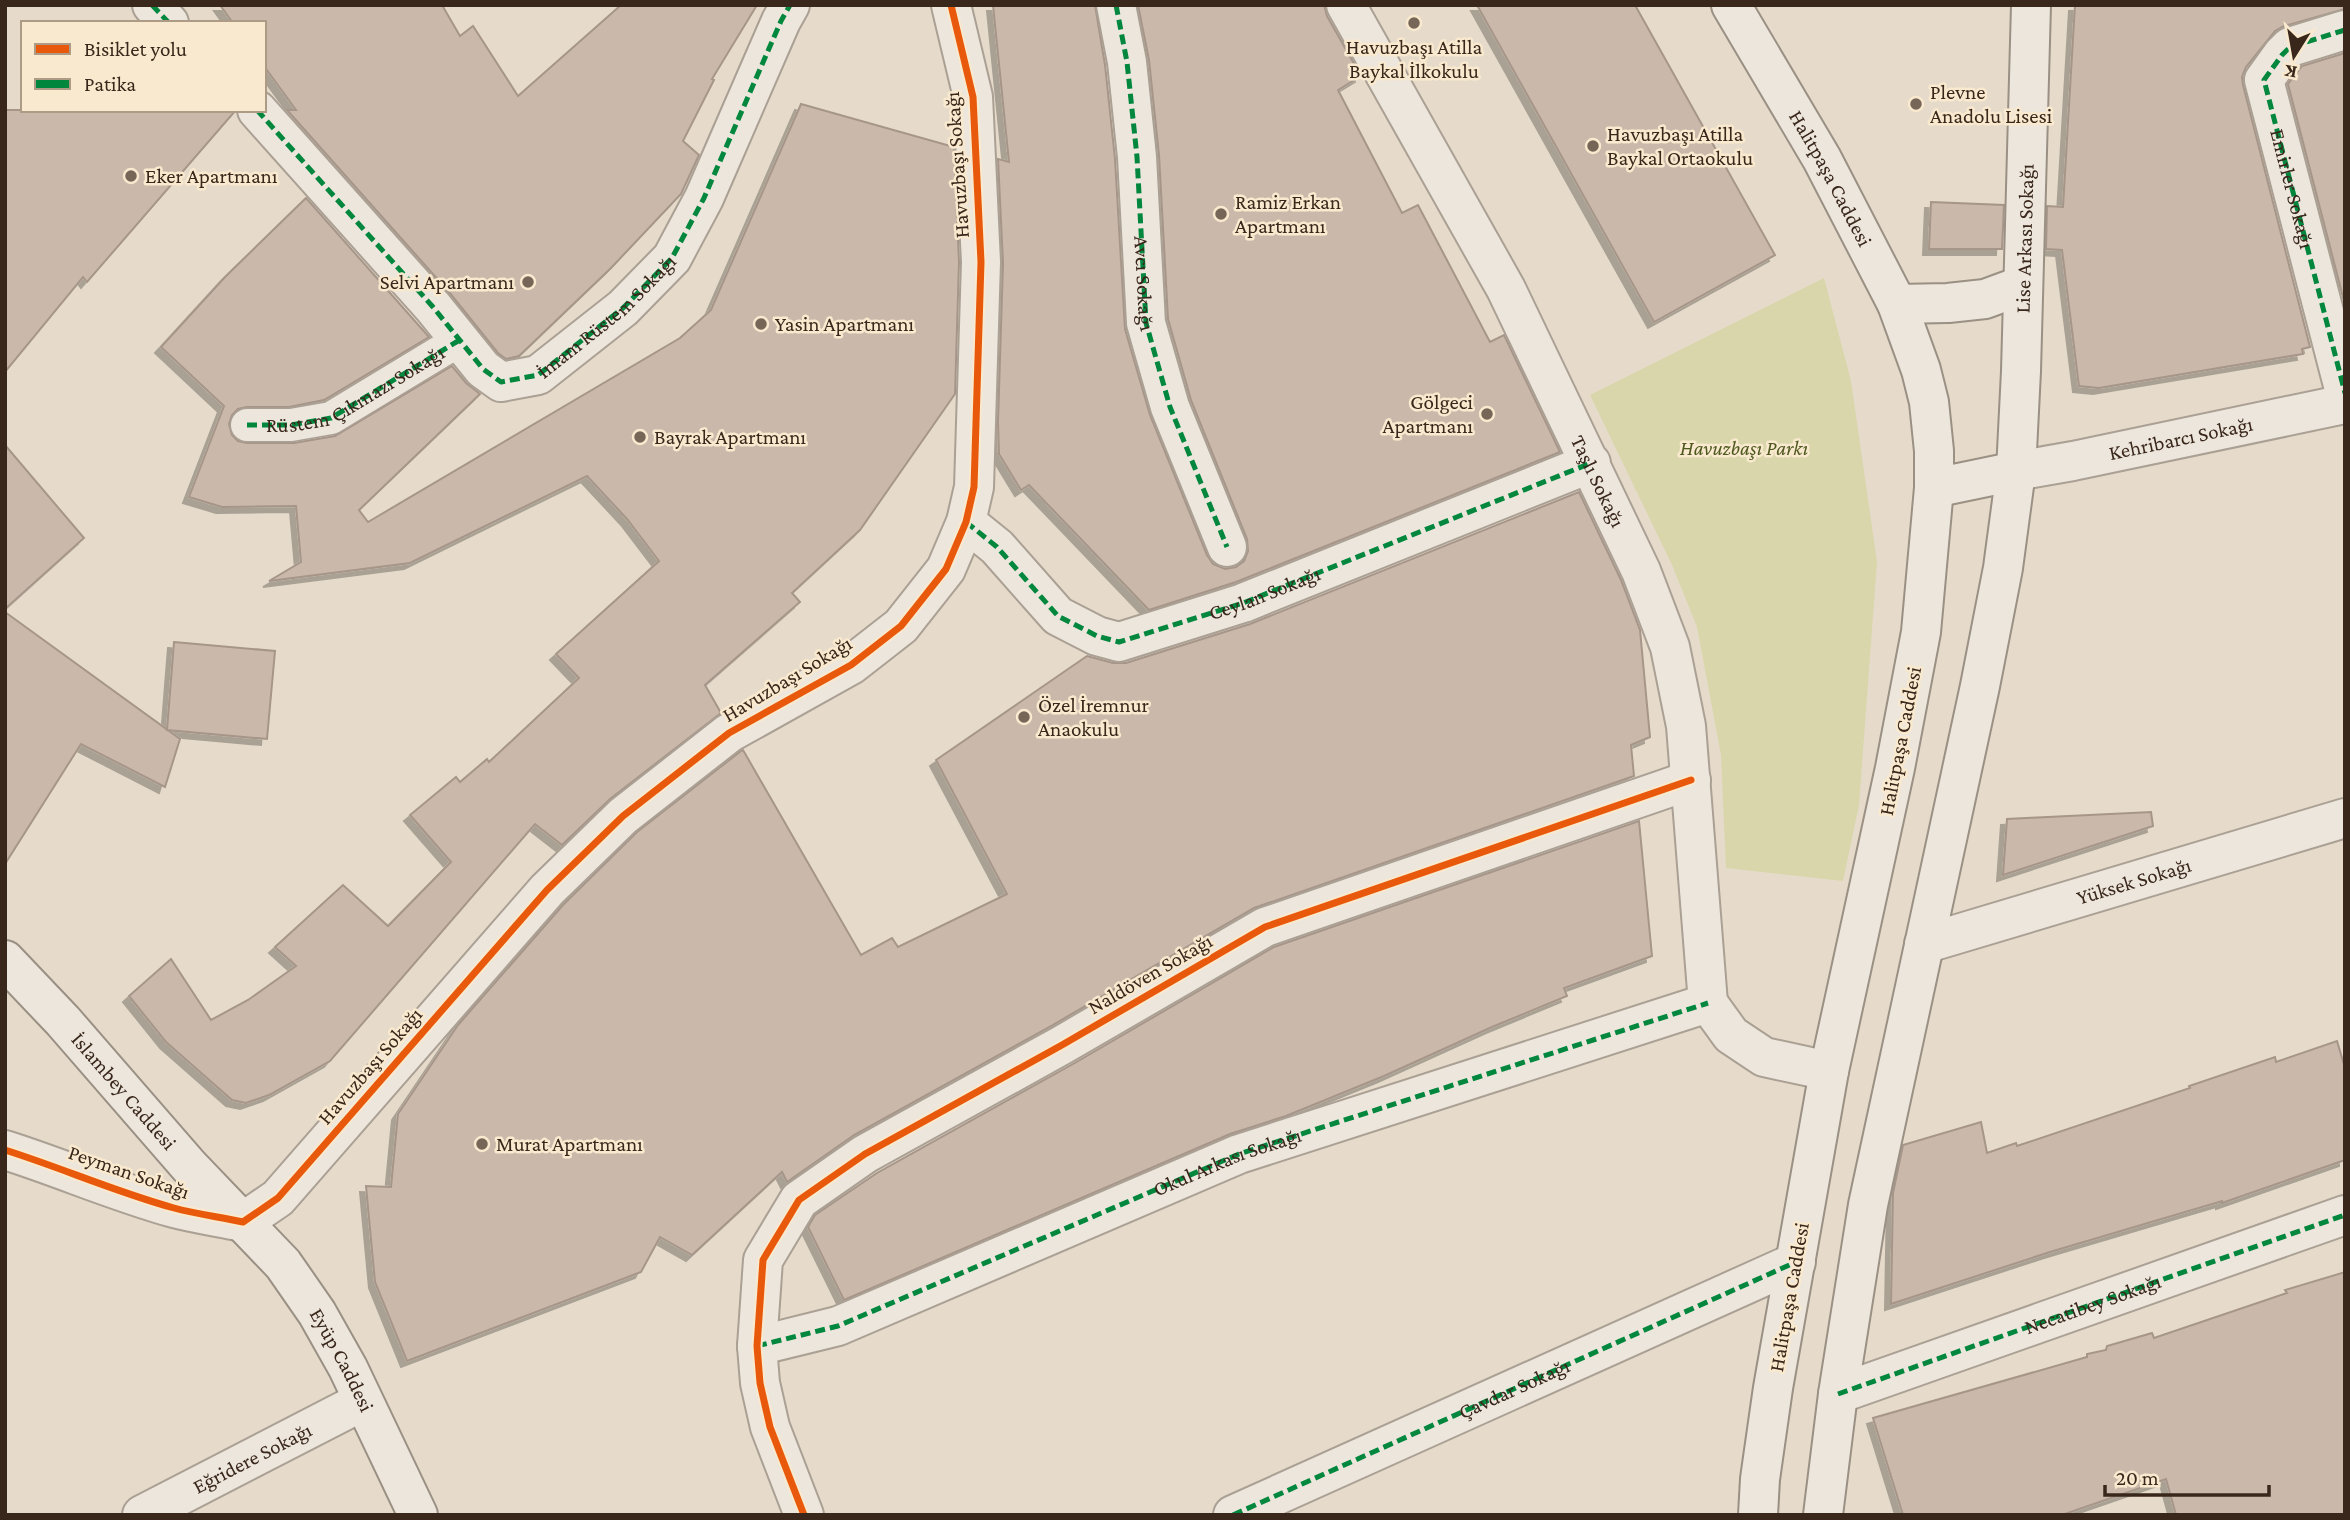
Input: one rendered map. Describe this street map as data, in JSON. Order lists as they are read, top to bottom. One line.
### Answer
{"streets":{"street":["Havuzbaşı Sokağı","Halitpaşa Caddesi","Emirler Sokağı","Lise Arkası Sokağı","Avcı Sokağı","İmam Rüstem Sokağı","Rüstem Çıkmazı Sokağı","Kehribarcı Sokağı","Taşlı Sokağı","Ceylan Sokağı","Yüksek Sokağı","Naldöven Sokağı","İslambey Caddesi","Okul Arkası Sokağı","Peyman Sokağı","Necatibey Sokağı","Eyüp Caddesi","Çavdar Sokağı","Eğridere Sokağı"]},"crossings":[["Havuzbaşı Sokağı","Ceylan Sokağı"],["Havuzbaşı Sokağı","İslambey Caddesi"],["Havuzbaşı Sokağı","Peyman Sokağı"],["Havuzbaşı Sokağı","Eyüp Caddesi"],["Halitpaşa Caddesi","Kehribarcı Sokağı"],["Halitpaşa Caddesi","Çavdar Sokağı"],["Lise Arkası Sokağı","Kehribarcı Sokağı"],["İmam Rüstem Sokağı","Rüstem Çıkmazı Sokağı"],["Taşlı Sokağı","Ceylan Sokağı"],["Taşlı Sokağı","Naldöven Sokağı"],["Taşlı Sokağı","Okul Arkası Sokağı"],["Naldöven Sokağı","Okul Arkası Sokağı"],["İslambey Caddesi","Peyman Sokağı"],["İslambey Caddesi","Eyüp Caddesi"],["Peyman Sokağı","Eyüp Caddesi"],["Eyüp Caddesi","Eğridere Sokağı"]],"parks":["Havuzbaşı Parkı"],"places":["Havuzbaşı Atilla Baykal İlkokulu","Plevne Anadolu Lisesi","Havuzbaşı Atilla Baykal Ortaokulu","Eker Apartmanı","Ramiz Erkan Apartmanı","Selvi Apartmanı","Yasin Apartmanı","Gölgeci Apartmanı","Bayrak Apartmanı","Özel İremnur Anaokulu","Murat Apartmanı"],"legend":["Bisiklet yolu","Patika"],"scale_bar":"20 m","north":"bottom"}
